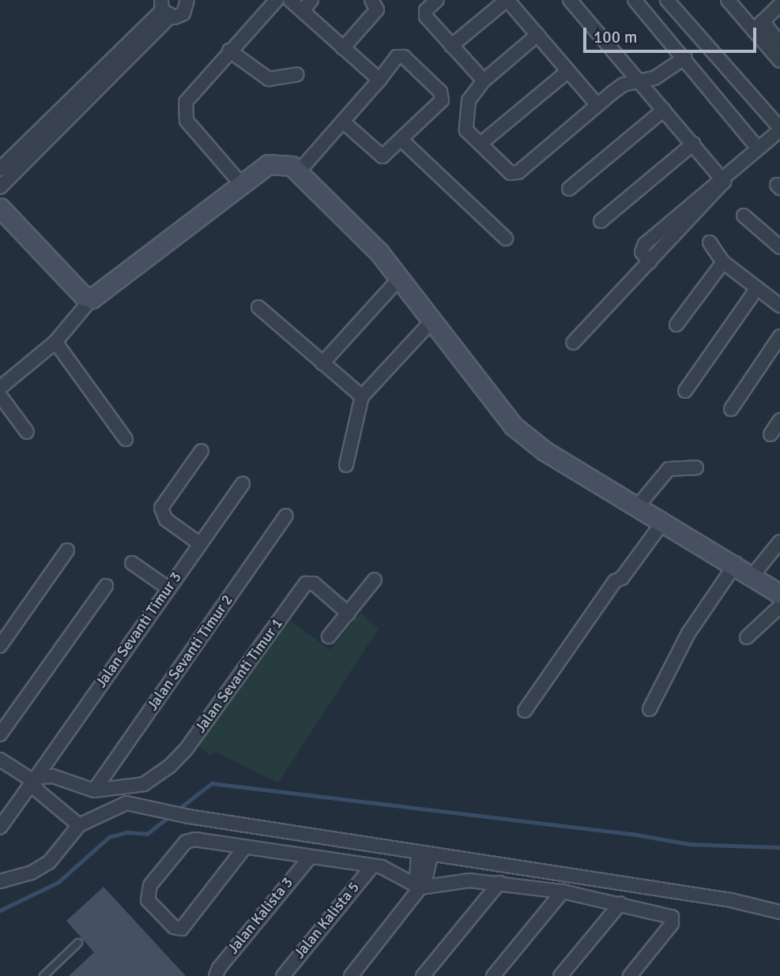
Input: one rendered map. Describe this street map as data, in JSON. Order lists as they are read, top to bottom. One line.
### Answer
{"streets":{"street":["Jalan Sevanti Timur 3","Jalan Sevanti Timur 2","Jalan Sevanti Timur 1","Jalan Kalista 3","Jalan Kalista 5"]},"crossings":[["Jalan Sevanti Timur 2","Jalan Sevanti Timur 1"]],"scale_bar":"100 m"}
